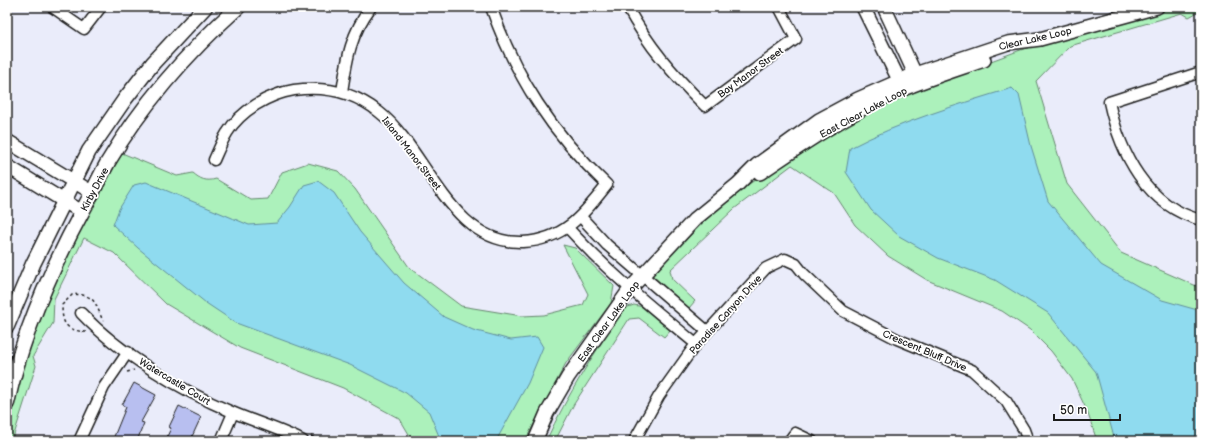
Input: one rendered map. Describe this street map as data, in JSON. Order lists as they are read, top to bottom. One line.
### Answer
{"streets":{"main road":["Kirby Drive"],"street":["Clear Lake Loop","Bay Manor Street","East Clear Lake Loop","Island Manor Street","Paradise Canyon Drive","Crescent Bluff Drive","Watercastle Court"]},"crossings":[["Clear Lake Loop","East Clear Lake Loop"],["Paradise Canyon Drive","Crescent Bluff Drive"]],"scale_bar":"50 m"}
